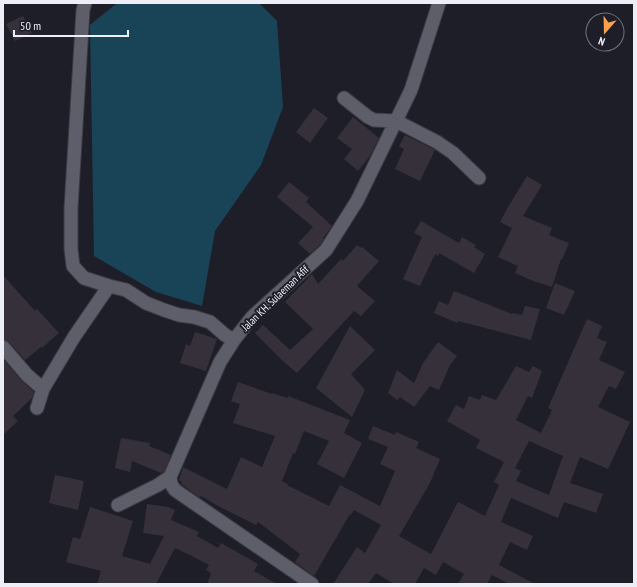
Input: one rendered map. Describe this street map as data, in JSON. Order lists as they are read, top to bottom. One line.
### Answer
{"streets":{"street":["Jalan KH. Sulaeman Afif"]},"scale_bar":"50 m","north":"bottom"}
